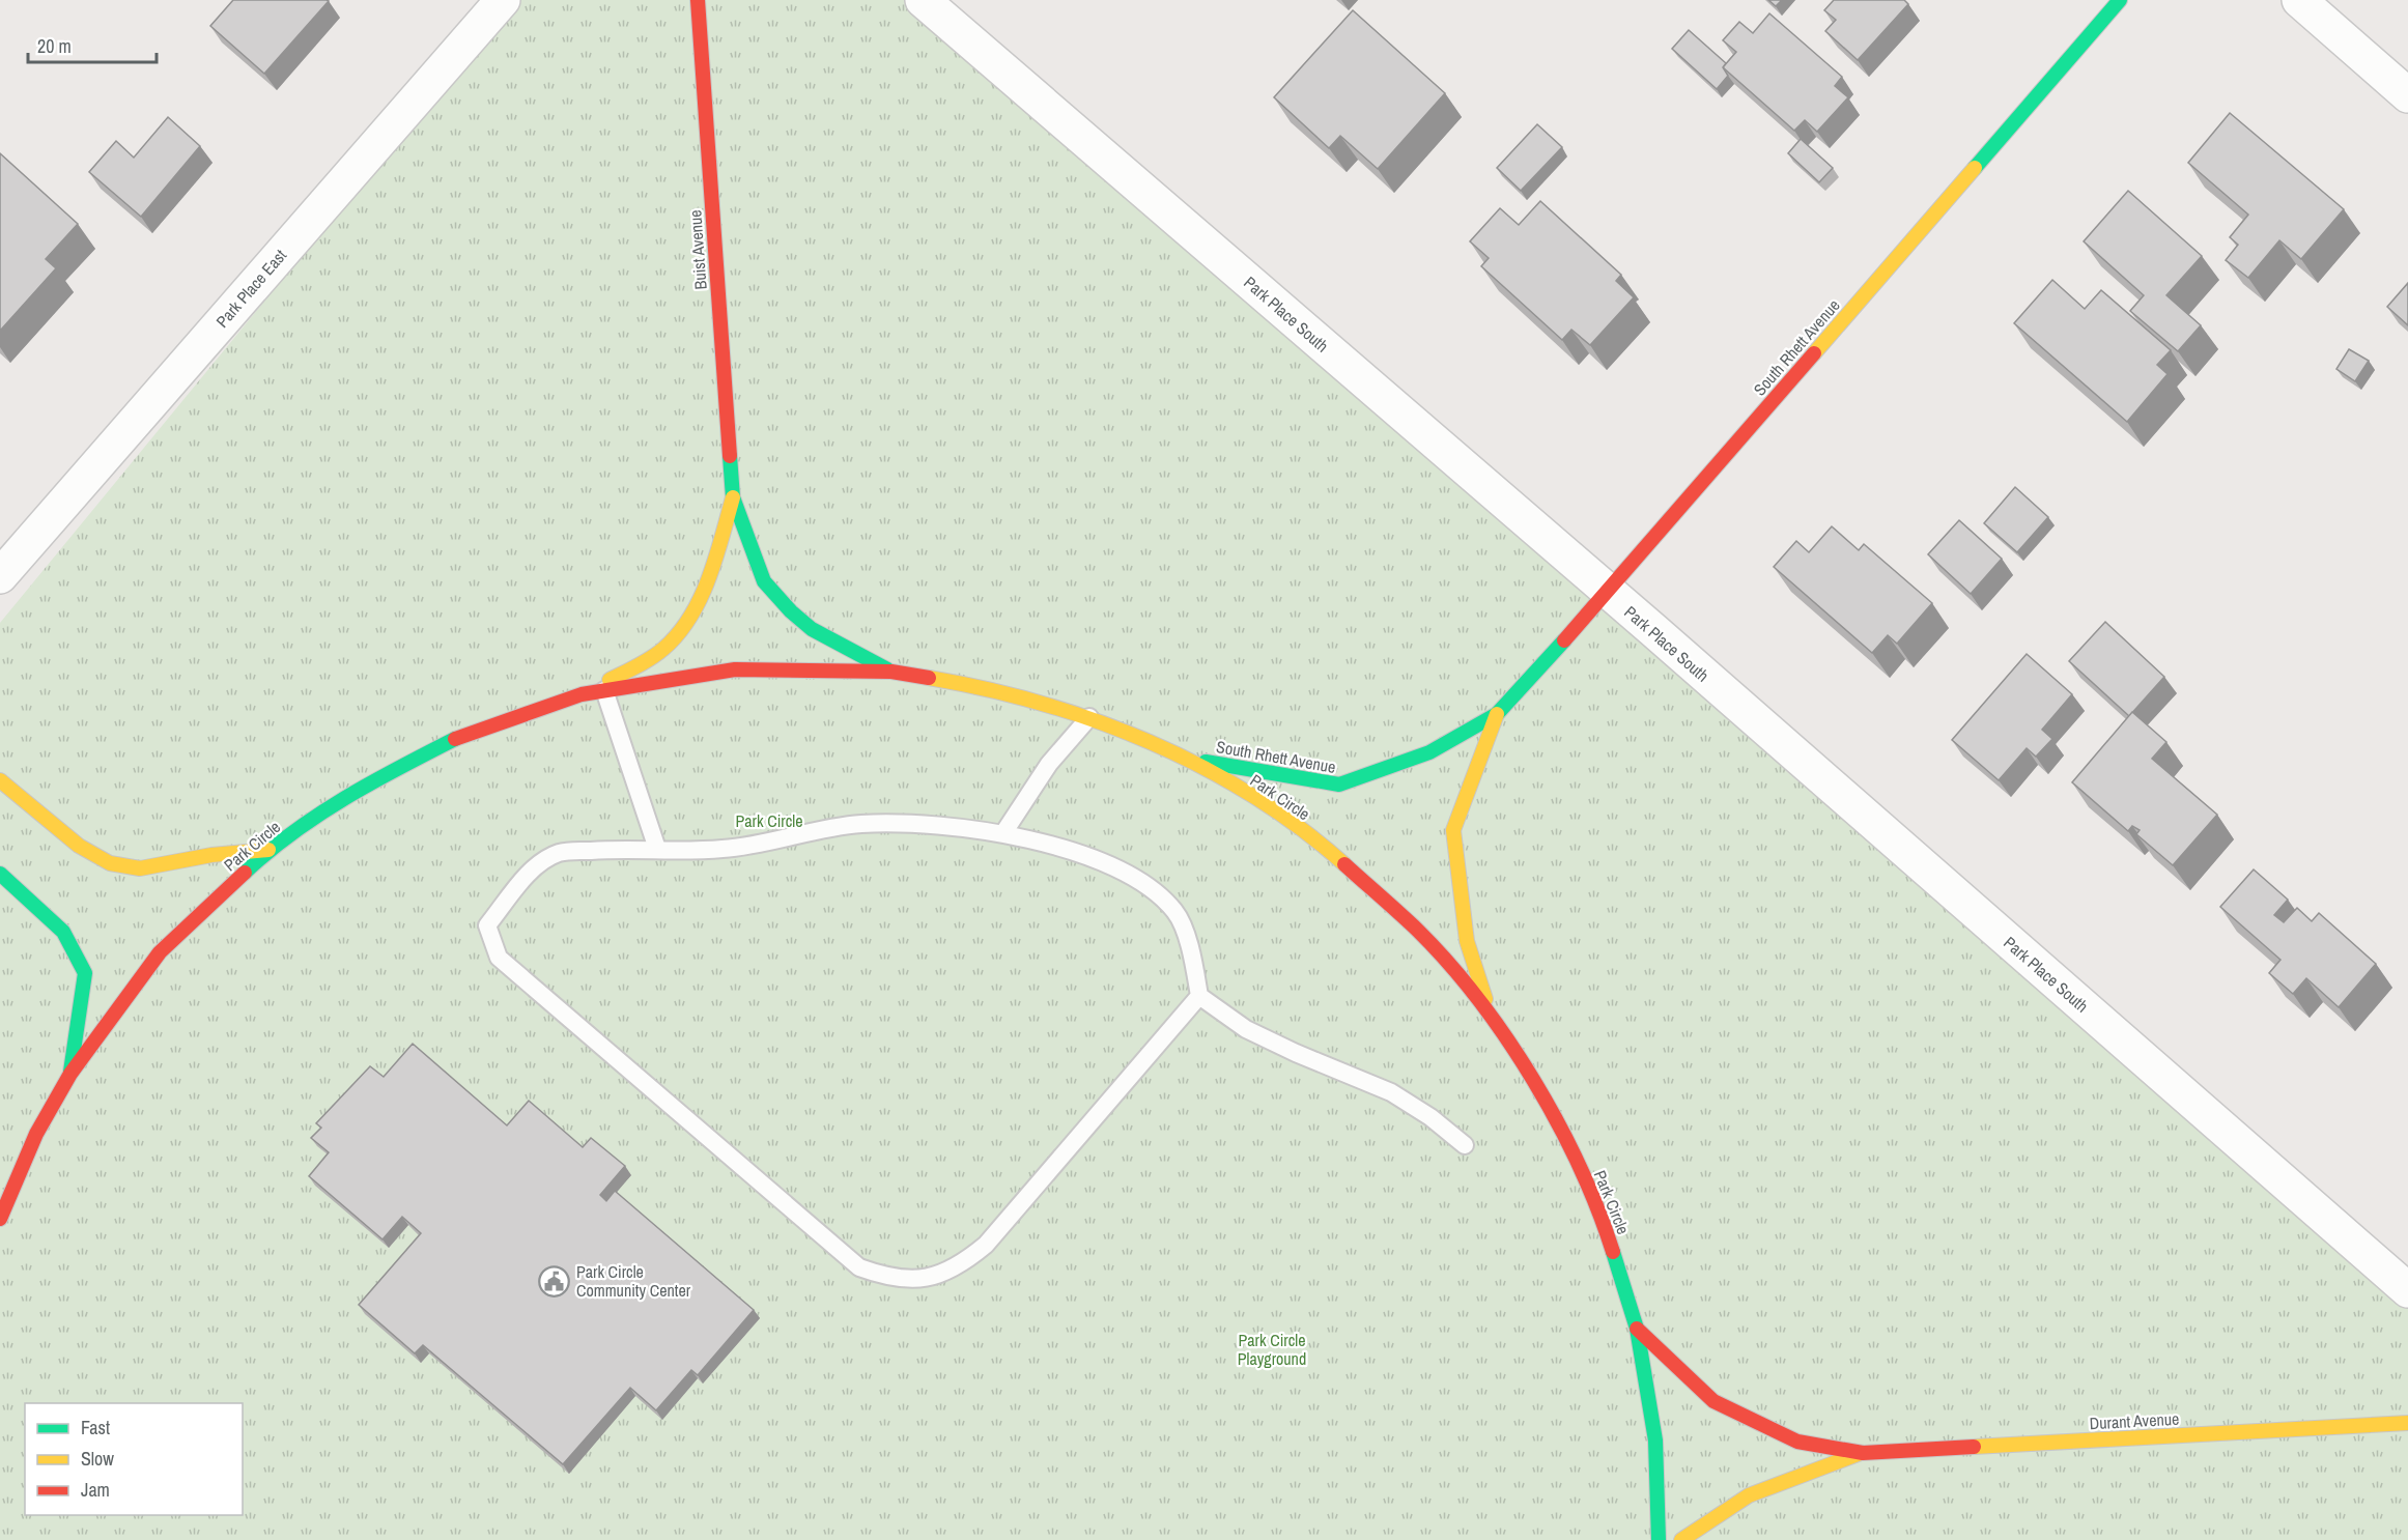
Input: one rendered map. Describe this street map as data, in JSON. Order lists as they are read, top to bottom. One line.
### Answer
{"streets":{"street":["Buist Avenue","Park Place East","Park Place South","South Rhett Avenue","Park Circle","Durant Avenue"]},"crossings":[["Buist Avenue","Park Circle"],["Park Place South","South Rhett Avenue"],["South Rhett Avenue","Park Circle"],["Park Circle","Durant Avenue"]],"parks":["Park Circle","Park Circle Playground"],"places":{"public building":["Park Circle Community Center"]},"legend":["Fast","Slow","Jam"],"scale_bar":"20 m"}
